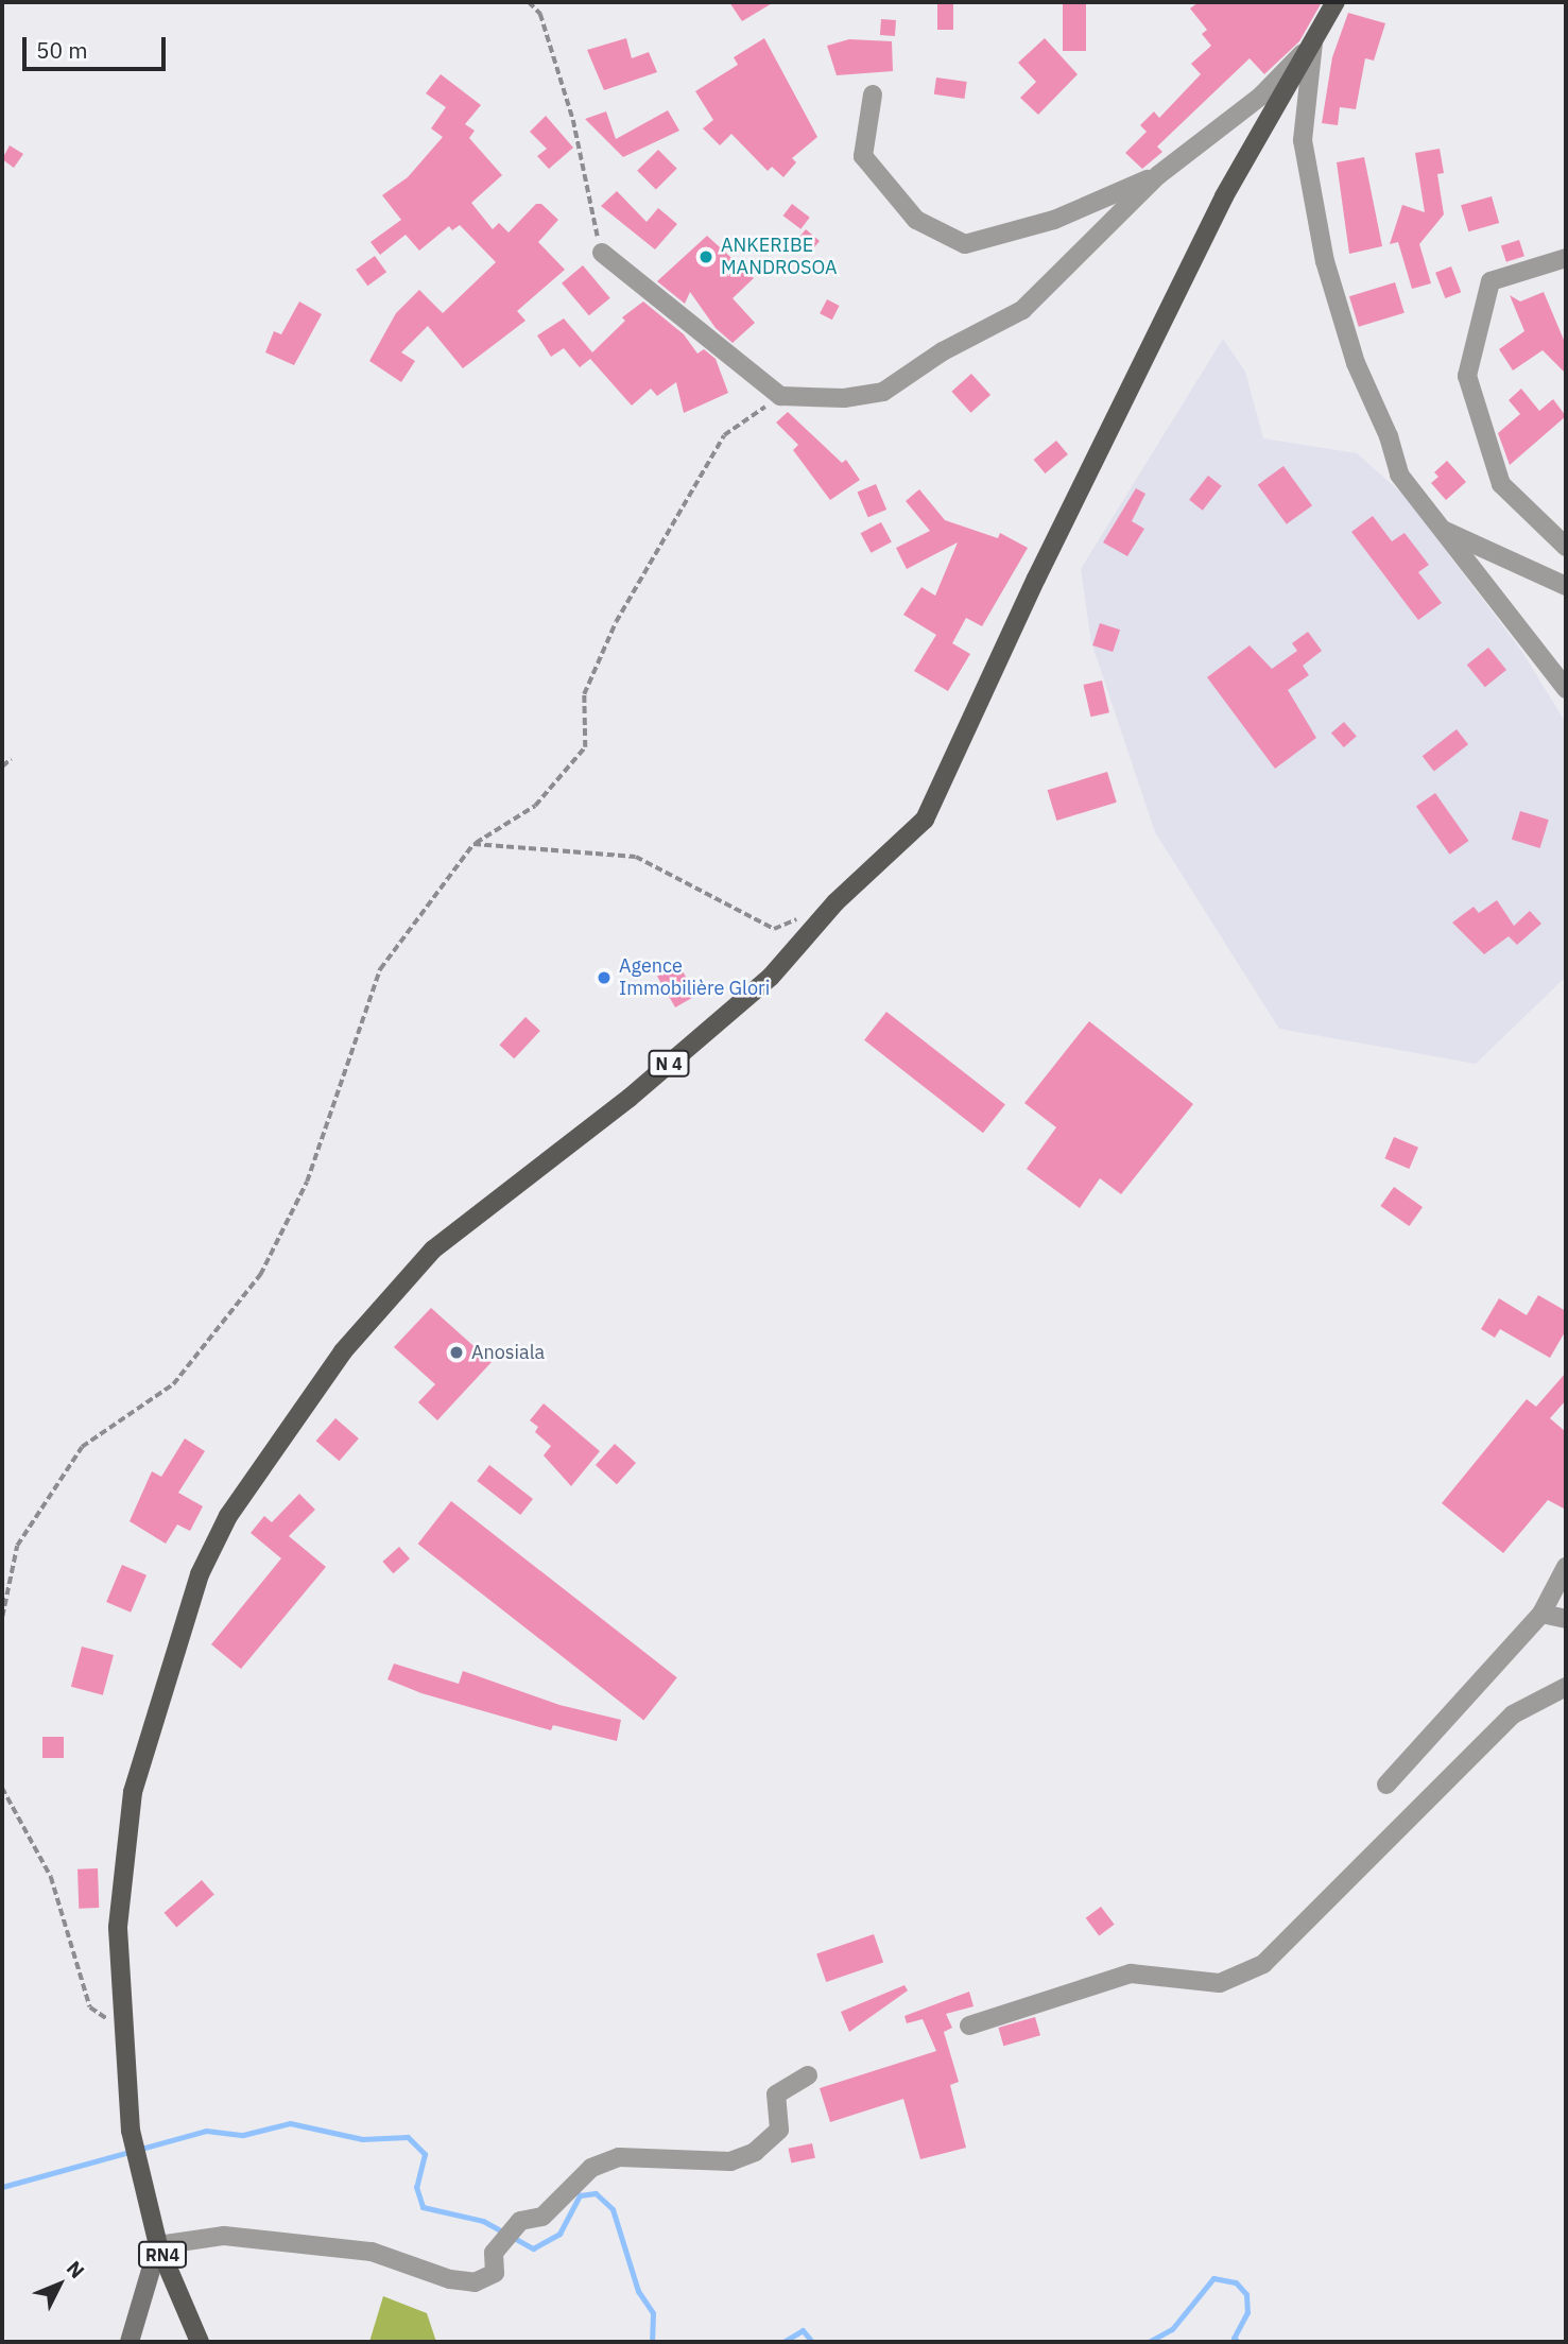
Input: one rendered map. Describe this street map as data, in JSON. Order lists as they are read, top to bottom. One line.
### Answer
{"streets":{"main road":["N 4","RN4"]},"crossings":[["N 4","RN4"]],"places":["ANKERIBE MANDROSOA","Agence Immobilière Glori","Anosiala"],"scale_bar":"50 m","north":"top right"}
